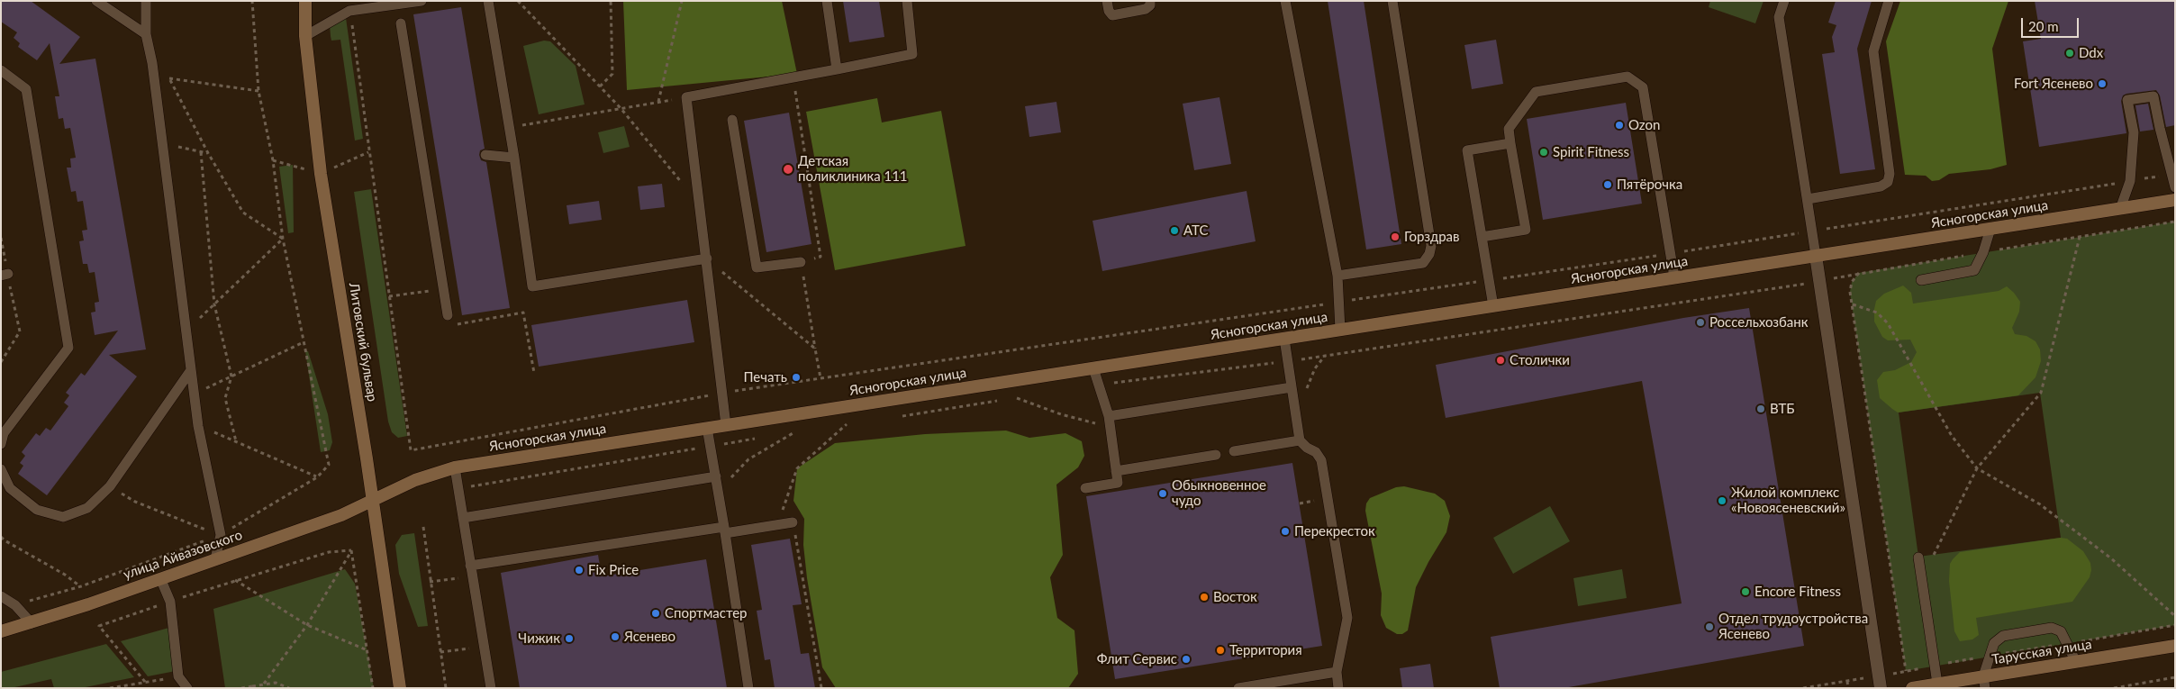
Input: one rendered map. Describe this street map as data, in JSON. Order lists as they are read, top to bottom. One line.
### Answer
{"streets":{"main road":["Ясногорская улица","Литовский бульвар","улица Айвазовского","Тарусская улица"]},"crossings":[["Ясногорская улица","Литовский бульвар"],["Ясногорская улица","улица Айвазовского"],["Литовский бульвар","улица Айвазовского"]],"places":["Ddx","Fort Ясенево","Ozon","Spirit Fitness","Детская поликлиника 111","Пятёрочка","АТС","Горздрав","Россельхозбанк","Столички","Печать","ВТБ","Обыкновенное чудо","Жилой комплекс «Новоясеневский»","Перекресток","Fix Price","Encore Fitness","Восток","Спортмастер","Отдел трудоустройства Ясенево","Ясенево","Чижик","Территория","Флит Сервис"],"scale_bar":"20 m"}
